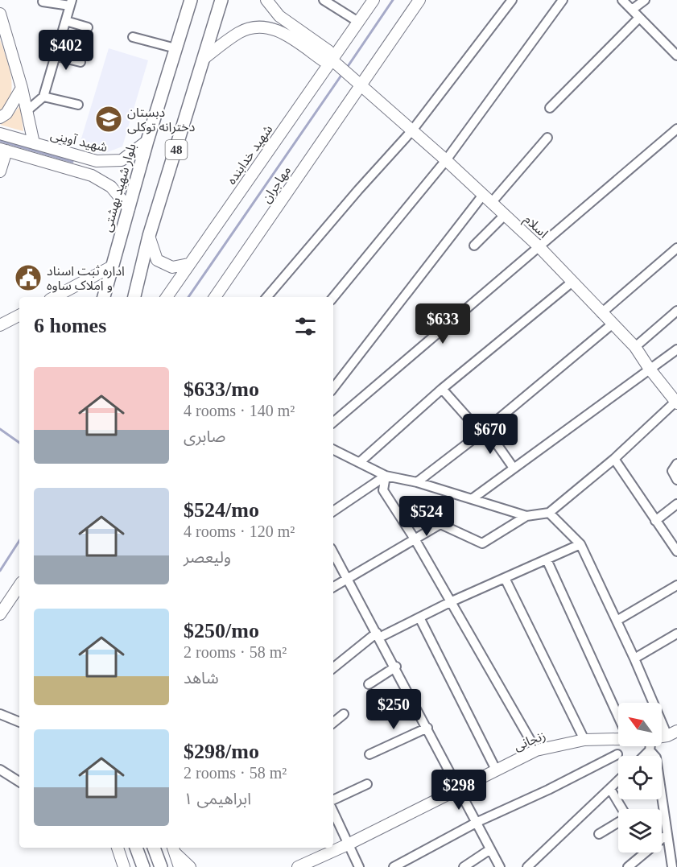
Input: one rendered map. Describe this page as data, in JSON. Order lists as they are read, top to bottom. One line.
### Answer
{"streets":{"main road":["48","بلوار شهید بهشتی"],"street":["شهید آوینی","شهید خدابنده","مهاجران","اسلام","زنجانی"]},"crossings":[["شهید آوینی","بلوار شهید بهشتی"],["شهید خدابنده","اسلام"],["مهاجران","اسلام"]],"places":{"school or university":["دبستان دخترانه توکلی"],"public building":["اداره ثبت اسناد و املاک ساوه"]},"north":"top left","page":{"price":["$402","$633","$670","$524","$250","$298"],"heading":"6 homes","list":[{"name":"$633/mo","note":"4 rooms · 140 m² · صابری"},{"name":"$524/mo","note":"4 rooms · 120 m² · ولیعصر"},{"name":"$250/mo","note":"2 rooms · 58 m² · شاهد"},{"name":"$298/mo","note":"2 rooms · 58 m² · ابراهیمی ۱"}]}}
